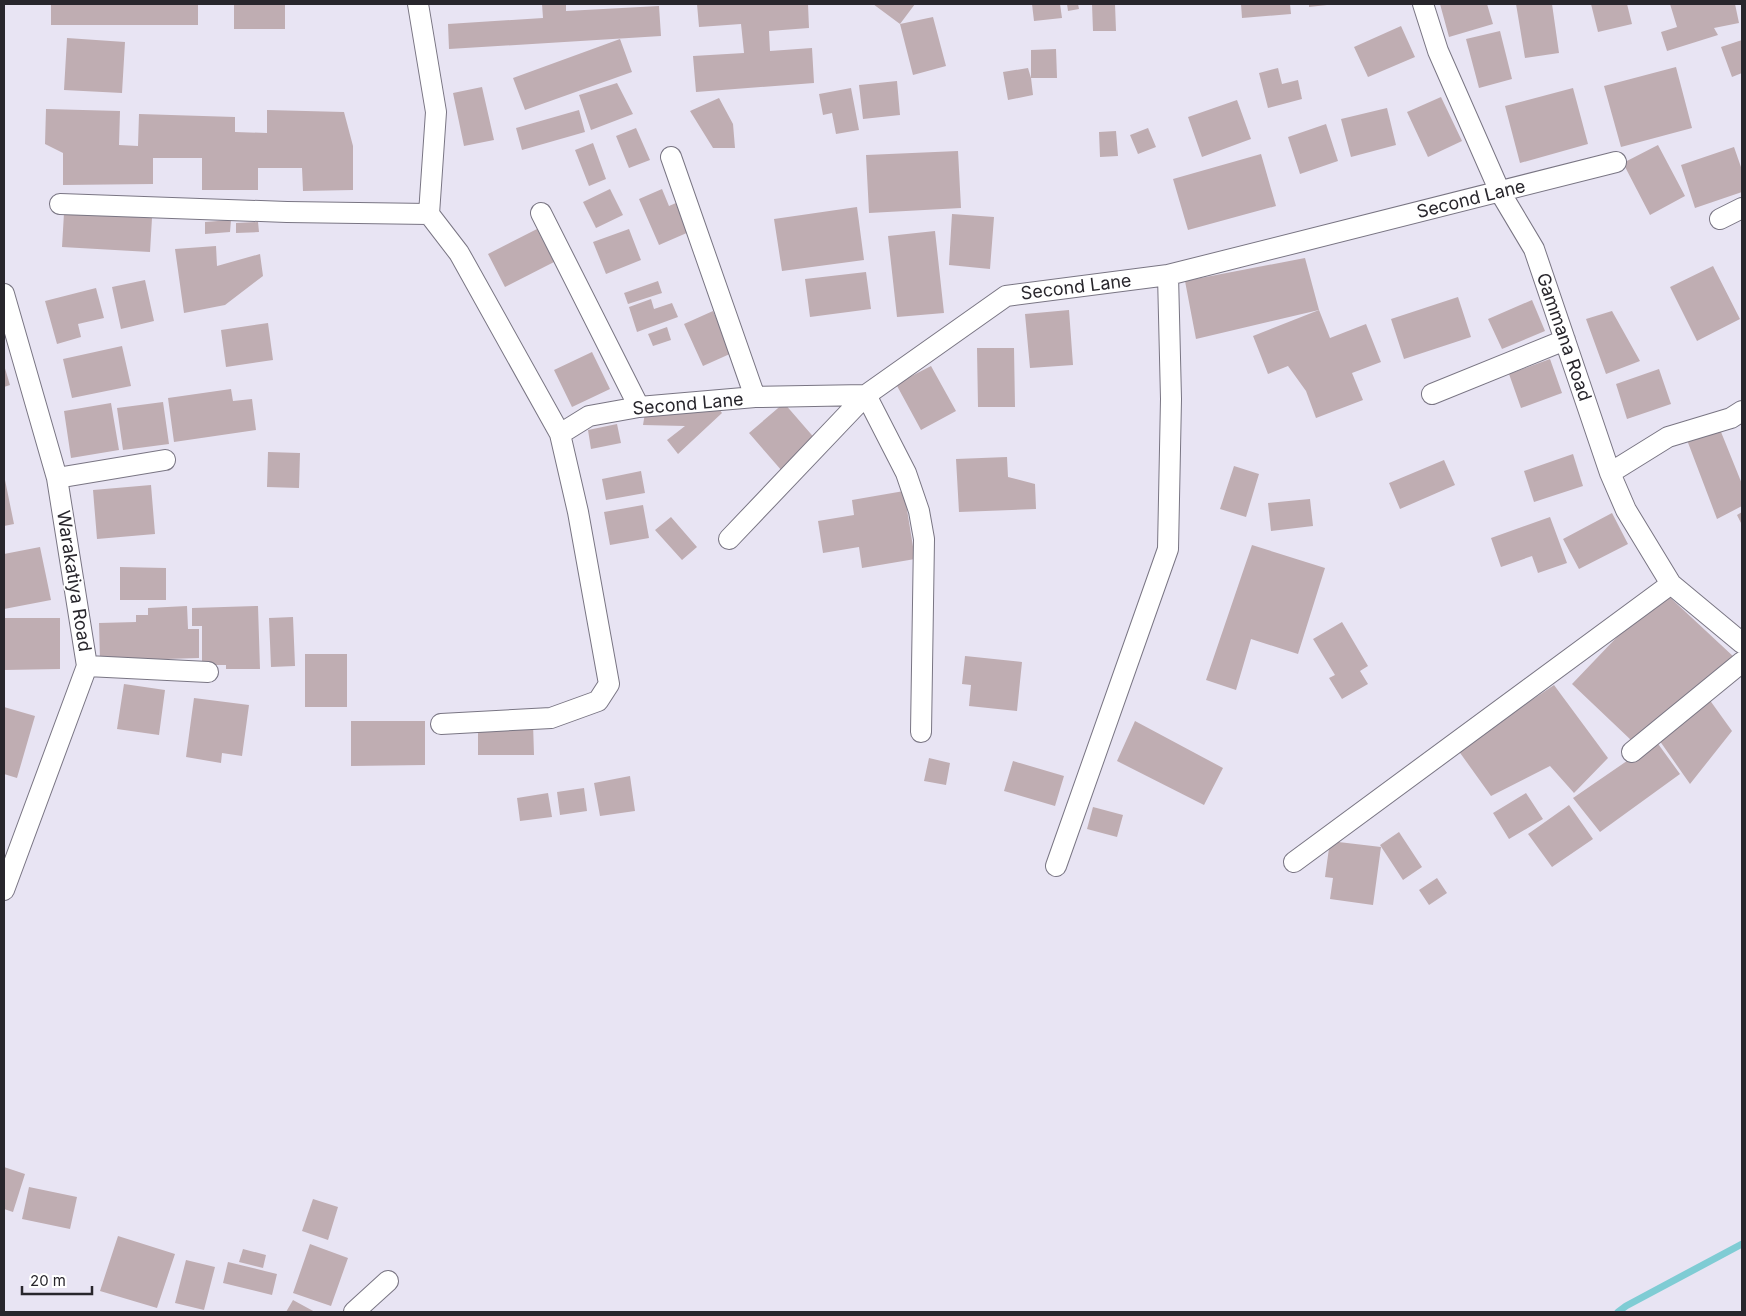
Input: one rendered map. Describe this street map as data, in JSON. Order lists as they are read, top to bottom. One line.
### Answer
{"streets":{"street":["Second Lane","Gammana Road","Warakatiya Road"]},"crossings":[["Second Lane","Gammana Road"]],"scale_bar":"20 m"}
